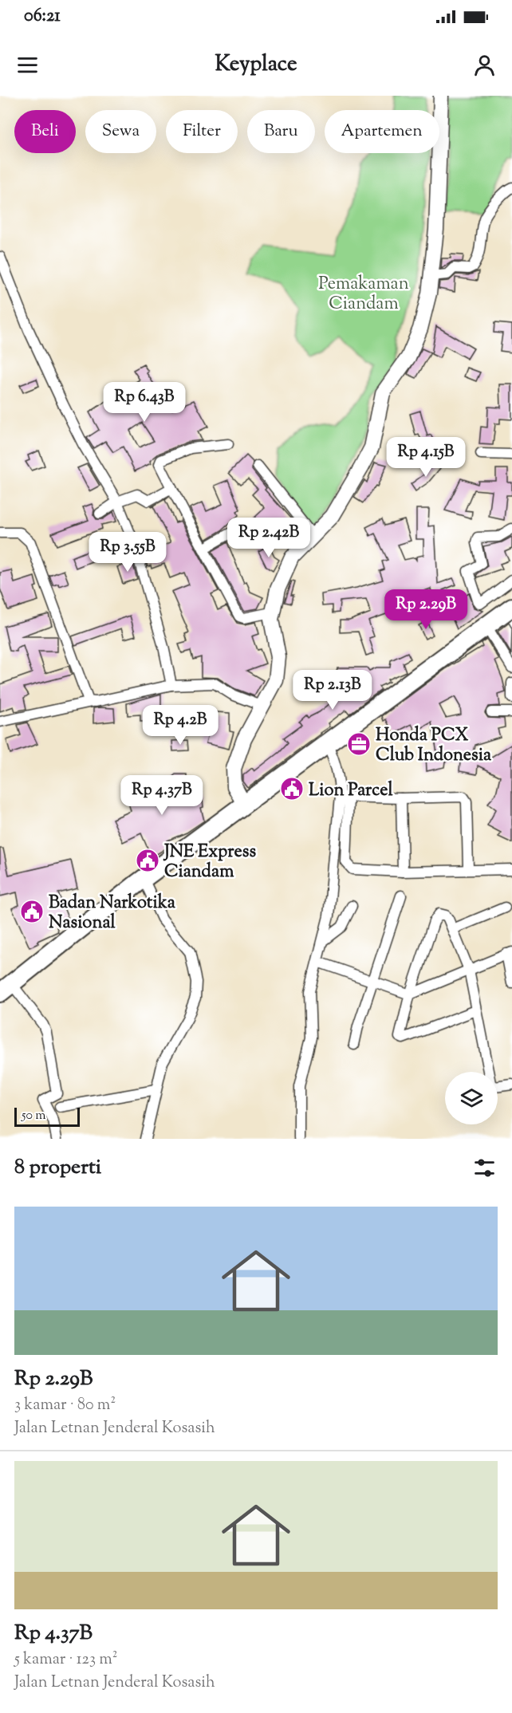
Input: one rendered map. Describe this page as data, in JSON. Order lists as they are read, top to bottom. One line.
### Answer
{"parks":["Pemakaman Ciandam"],"places":{"office":["Honda PCX Club Indonesia"],"public building":["Lion Parcel","JNE Express Ciandam","Badan Narkotika Nasional"]},"scale_bar":"50 m","page":{"status":"06:21","header":"Keyplace","chip":["Beli","Sewa","Filter","Baru","Apartemen"],"price":["Rp 6.43B","Rp 4.15B","Rp 2.42B","Rp 3.55B","Rp 2.29B","Rp 2.13B","Rp 4.2B","Rp 4.37B"],"scale":"50 m","heading":"8 properti","list":[{"name":"Rp 2.29B","note":"3 kamar · 80 m² · Jalan Letnan Jenderal Kosasih"},{"name":"Rp 4.37B","note":"5 kamar · 123 m² · Jalan Letnan Jenderal Kosasih"}]}}
